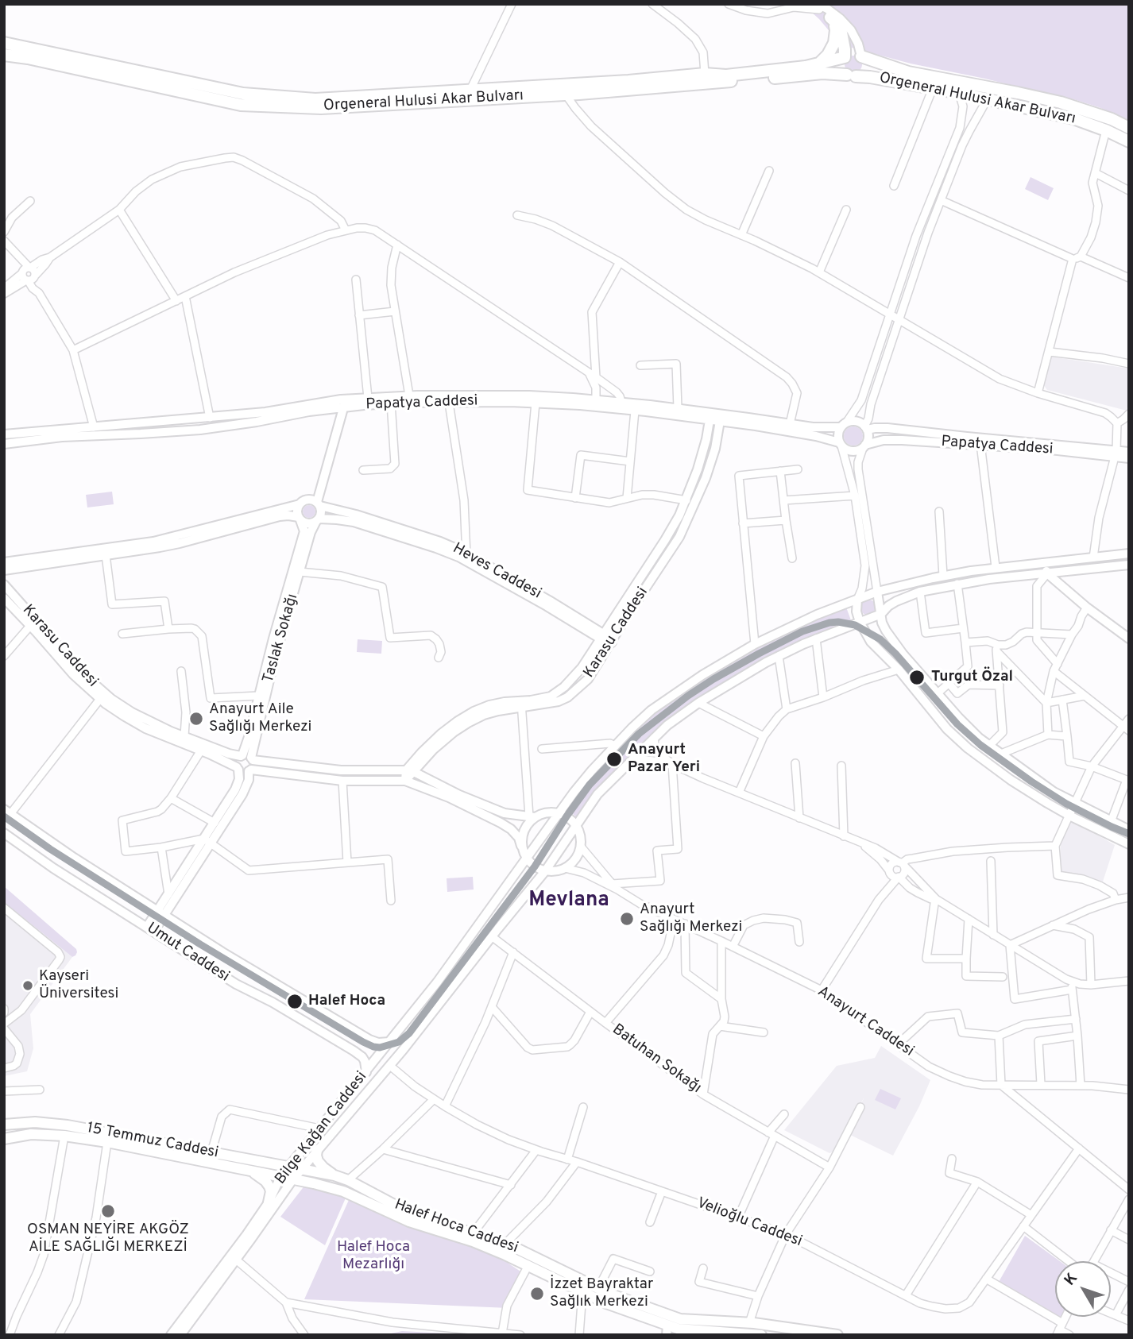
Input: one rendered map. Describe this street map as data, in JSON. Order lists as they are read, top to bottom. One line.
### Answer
{"streets":{"main road":["Orgeneral Hulusi Akar Bulvarı","15 Temmuz Caddesi","Halef Hoca Caddesi"],"street":["Papatya Caddesi","Heves Caddesi","Karasu Caddesi","Taslak Sokağı","Umut Caddesi","Anayurt Caddesi","Batuhan Sokağı","Bilge Kağan Caddesi","Velioğlu Caddesi"]},"crossings":[["Papatya Caddesi","Karasu Caddesi"],["Heves Caddesi","Karasu Caddesi"],["Heves Caddesi","Taslak Sokağı"],["Karasu Caddesi","Taslak Sokağı"],["Umut Caddesi","Bilge Kağan Caddesi"],["Batuhan Sokağı","Bilge Kağan Caddesi"],["Bilge Kağan Caddesi","15 Temmuz Caddesi"],["Bilge Kağan Caddesi","Velioğlu Caddesi"],["Bilge Kağan Caddesi","Halef Hoca Caddesi"],["15 Temmuz Caddesi","Halef Hoca Caddesi"]],"districts":["Mevlana"],"parks":["Halef Hoca Mezarlığı"],"places":["Turgut Özal","Anayurt Aile Sağlığı Merkezi","Anayurt Pazar Yeri","Anayurt Sağlığı Merkezi","Kayseri Üniversitesi","Halef Hoca","OSMAN NEYİRE AKGÖZ AİLE SAĞLIĞI MERKEZİ","İzzet Bayraktar Sağlık Merkezi"],"north":"top left"}
